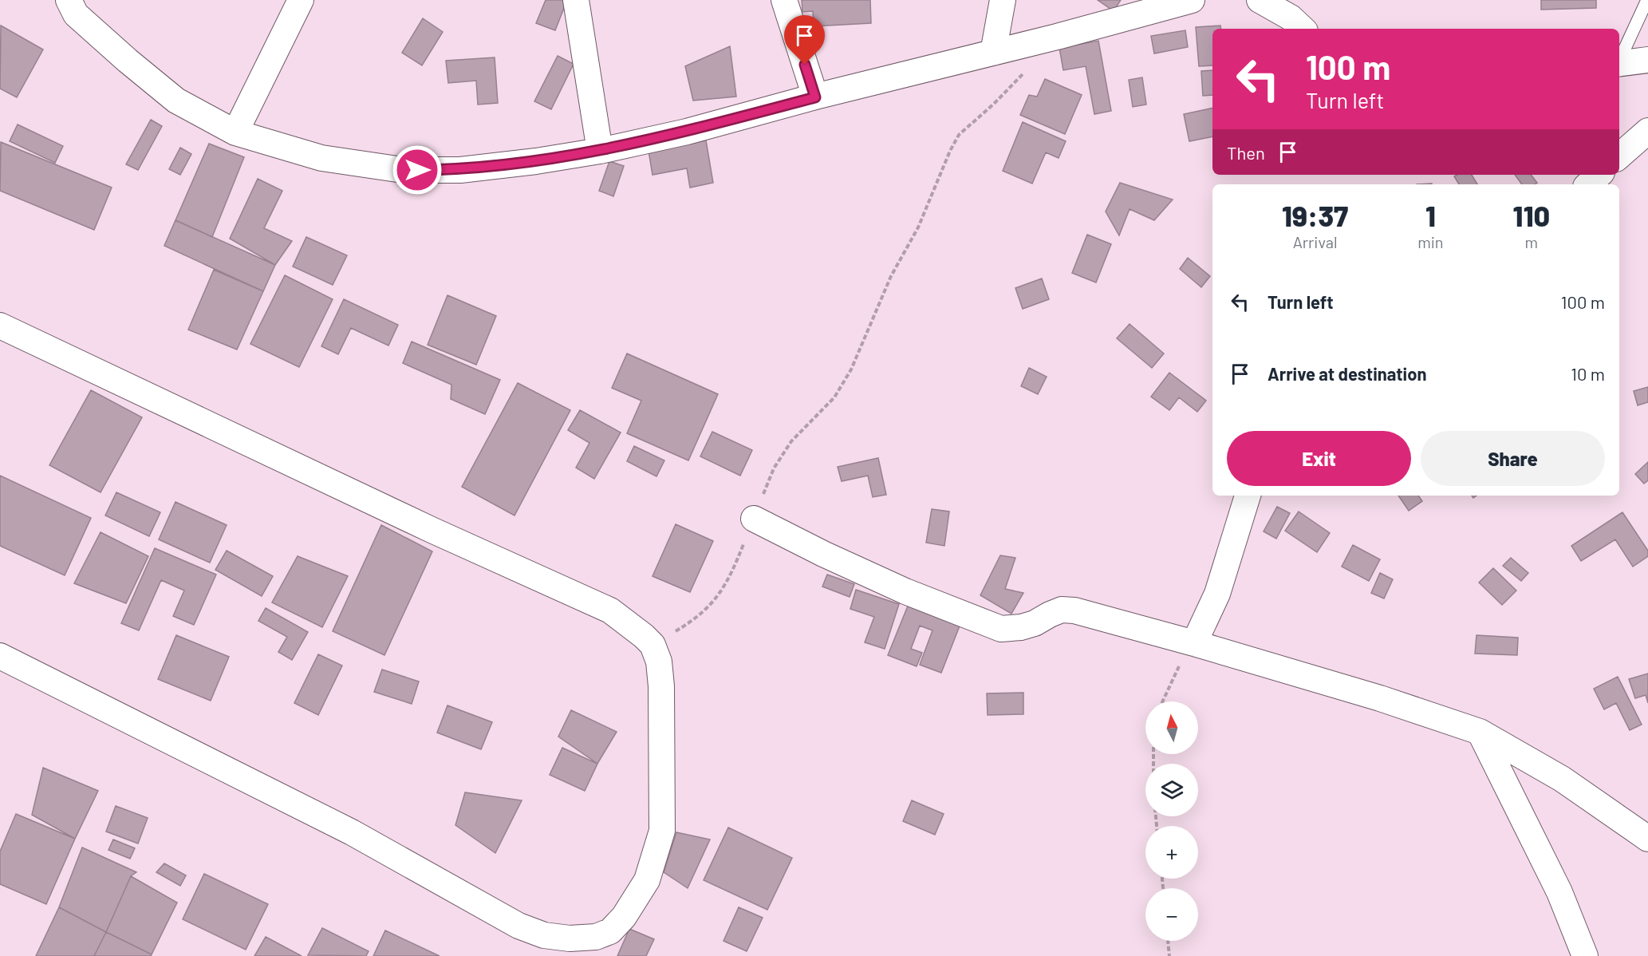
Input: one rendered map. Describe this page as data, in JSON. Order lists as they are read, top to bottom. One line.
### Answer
{"north":"top","page":{"turn":["100 m","Turn left"],"then":"Then","eta":["19:37","Arrival","1","min","110","m"],"list":[{"name":"Turn left","value":"100 m"},{"name":"Arrive at destination","value":"10 m"}],"buttons":["Exit","Share"],"map_buttons":["+","−"]}}
